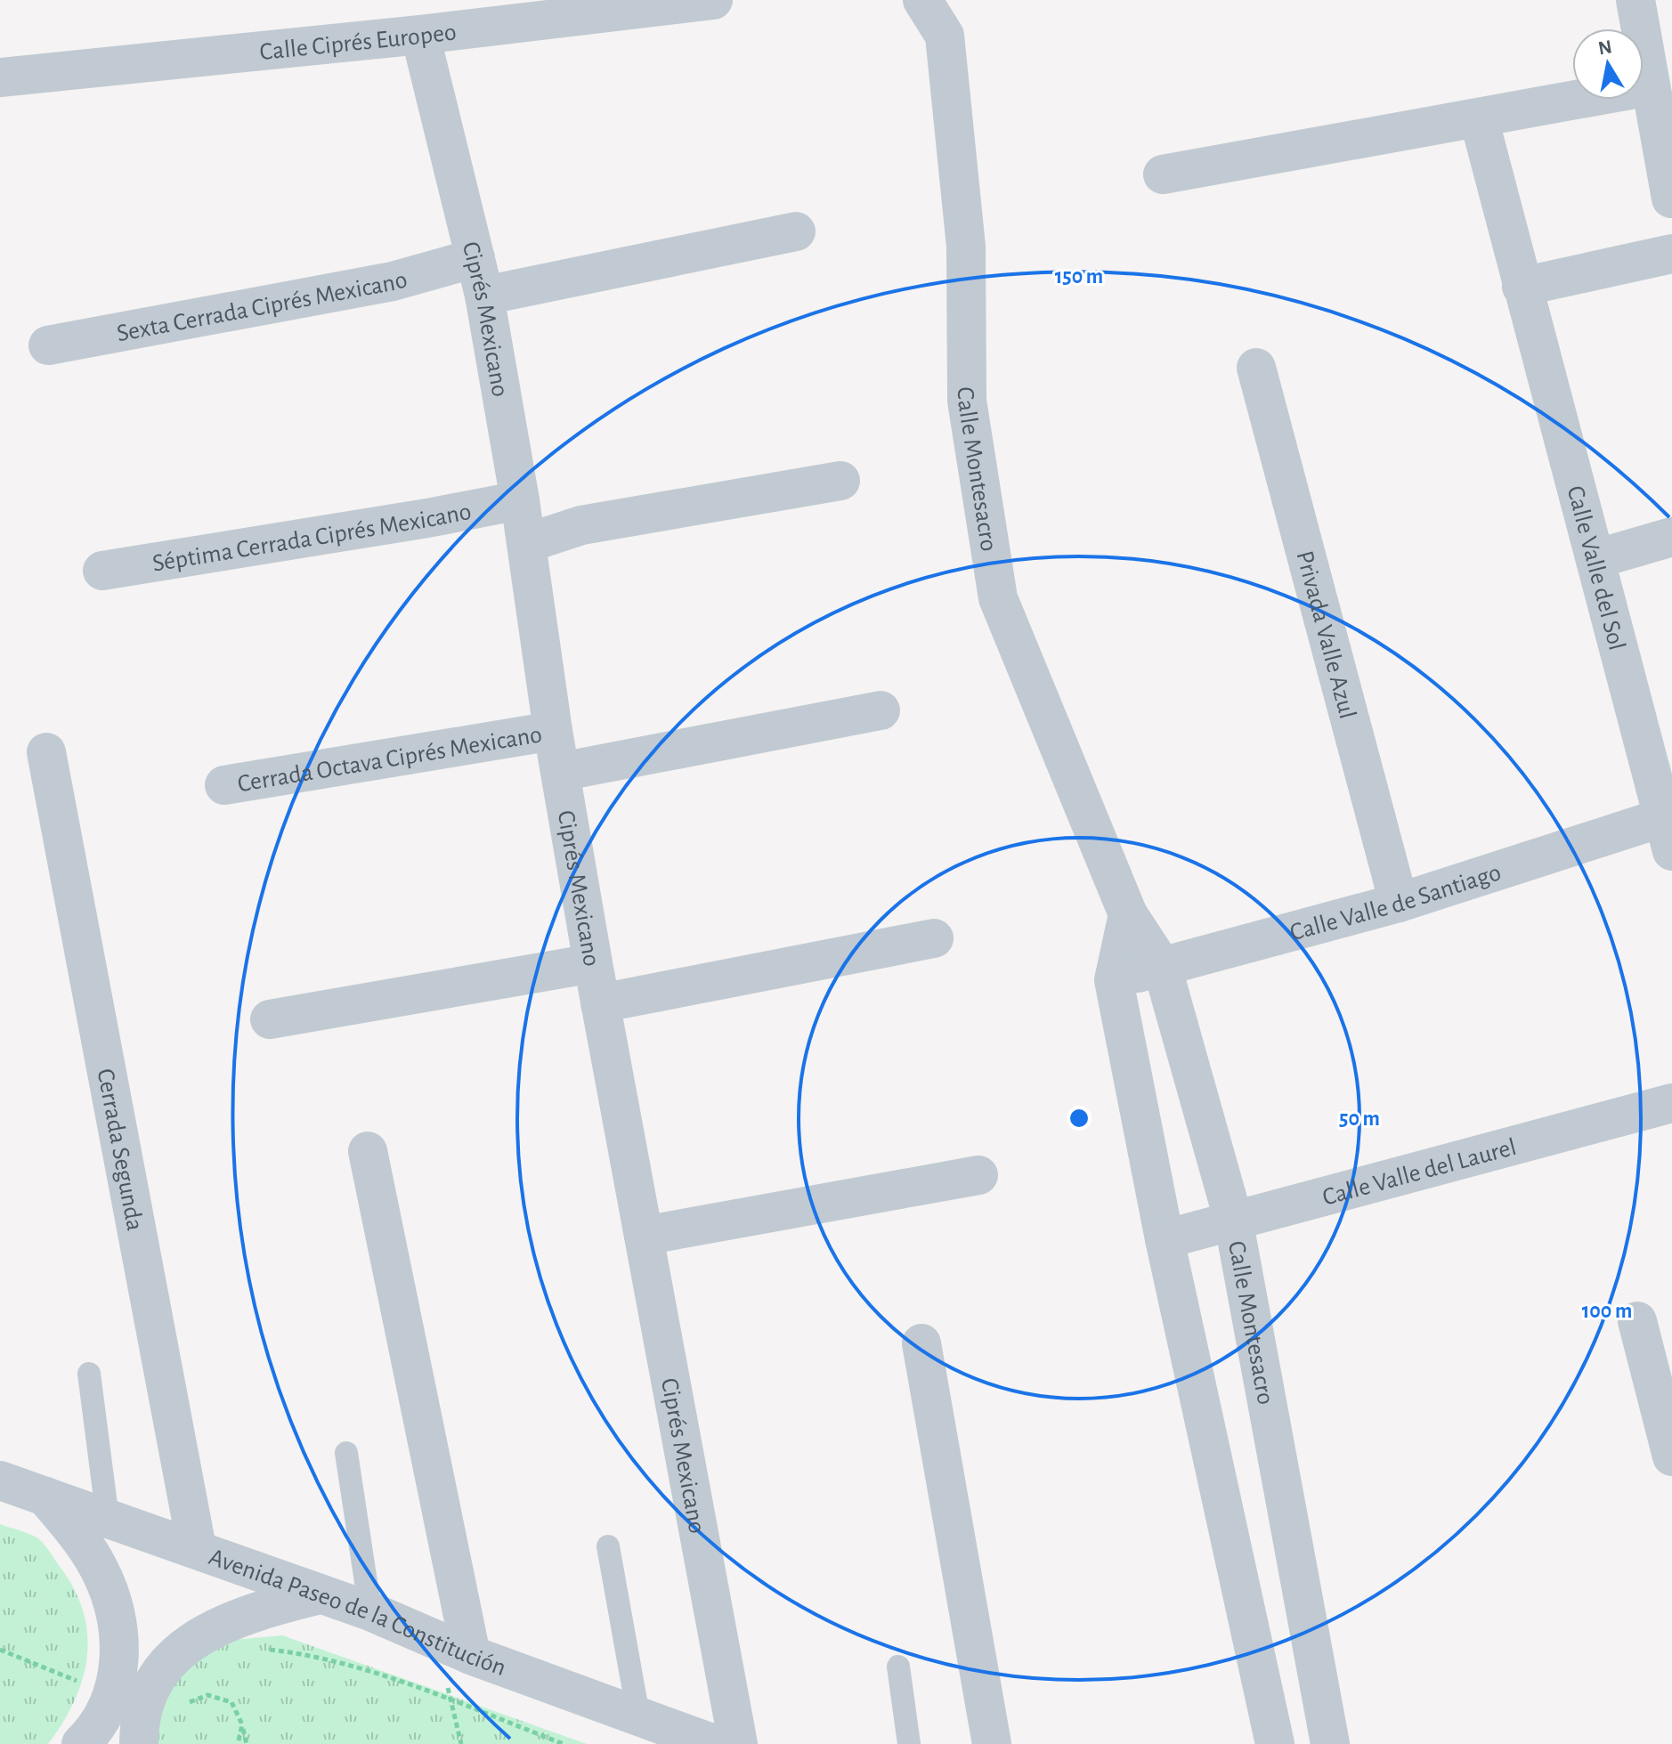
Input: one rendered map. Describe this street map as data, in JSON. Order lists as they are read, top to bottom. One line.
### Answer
{"streets":{"street":["Calle Ciprés Europeo","Sexta Cerrada Ciprés Mexicano","Ciprés Mexicano","Calle Montesacro","Séptima Cerrada Ciprés Mexicano","Calle Valle del Sol","Privada Valle Azul","Cerrada Octava Ciprés Mexicano","Calle Valle de Santiago","Cerrada Segunda","Calle Valle del Laurel","Avenida Paseo de la Constitución"]},"crossings":[["Calle Ciprés Europeo","Ciprés Mexicano"],["Sexta Cerrada Ciprés Mexicano","Ciprés Mexicano"],["Ciprés Mexicano","Séptima Cerrada Ciprés Mexicano"],["Ciprés Mexicano","Cerrada Octava Ciprés Mexicano"],["Calle Montesacro","Calle Valle de Santiago"],["Calle Montesacro","Calle Valle del Laurel"],["Calle Valle del Sol","Calle Valle de Santiago"],["Privada Valle Azul","Calle Valle de Santiago"],["Cerrada Segunda","Avenida Paseo de la Constitución"]],"north":"top","rings":["150 m","50 m","100 m"]}
